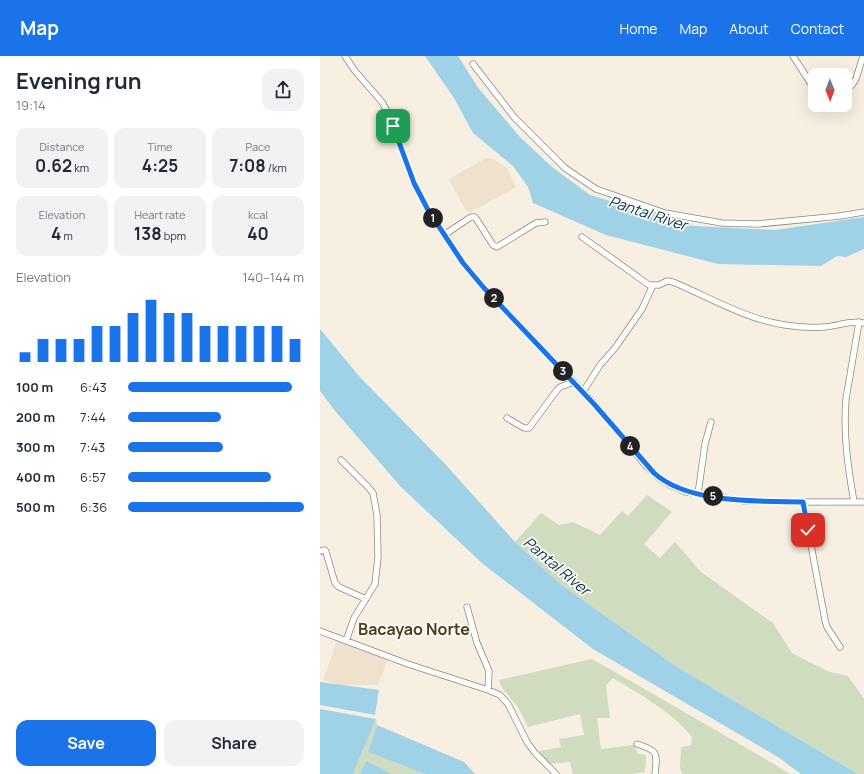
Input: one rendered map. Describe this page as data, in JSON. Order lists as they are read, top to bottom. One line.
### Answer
{"districts":["Bacayao Norte"],"water":["Pantal River"],"north":"bottom","page":{"header":"Map","nav":["Home","Map","About","Contact"],"heading":["Evening run","19:14"],"stats":[["Distance","0.62 km"],["Time","4:25"],["Pace","7:08 /km"],["Elevation","4 m"],["Heart rate","138 bpm"],["kcal","40"]],"pins":["1","2","3","4","5"],"chart":["Elevation","140–144 m"],"list":[{"name":"100 m","note":"6:43"},{"name":"200 m","note":"7:44"},{"name":"300 m","note":"7:43"},{"name":"400 m","note":"6:57"},{"name":"500 m","note":"6:36"}],"buttons":["Save","Share"]}}
